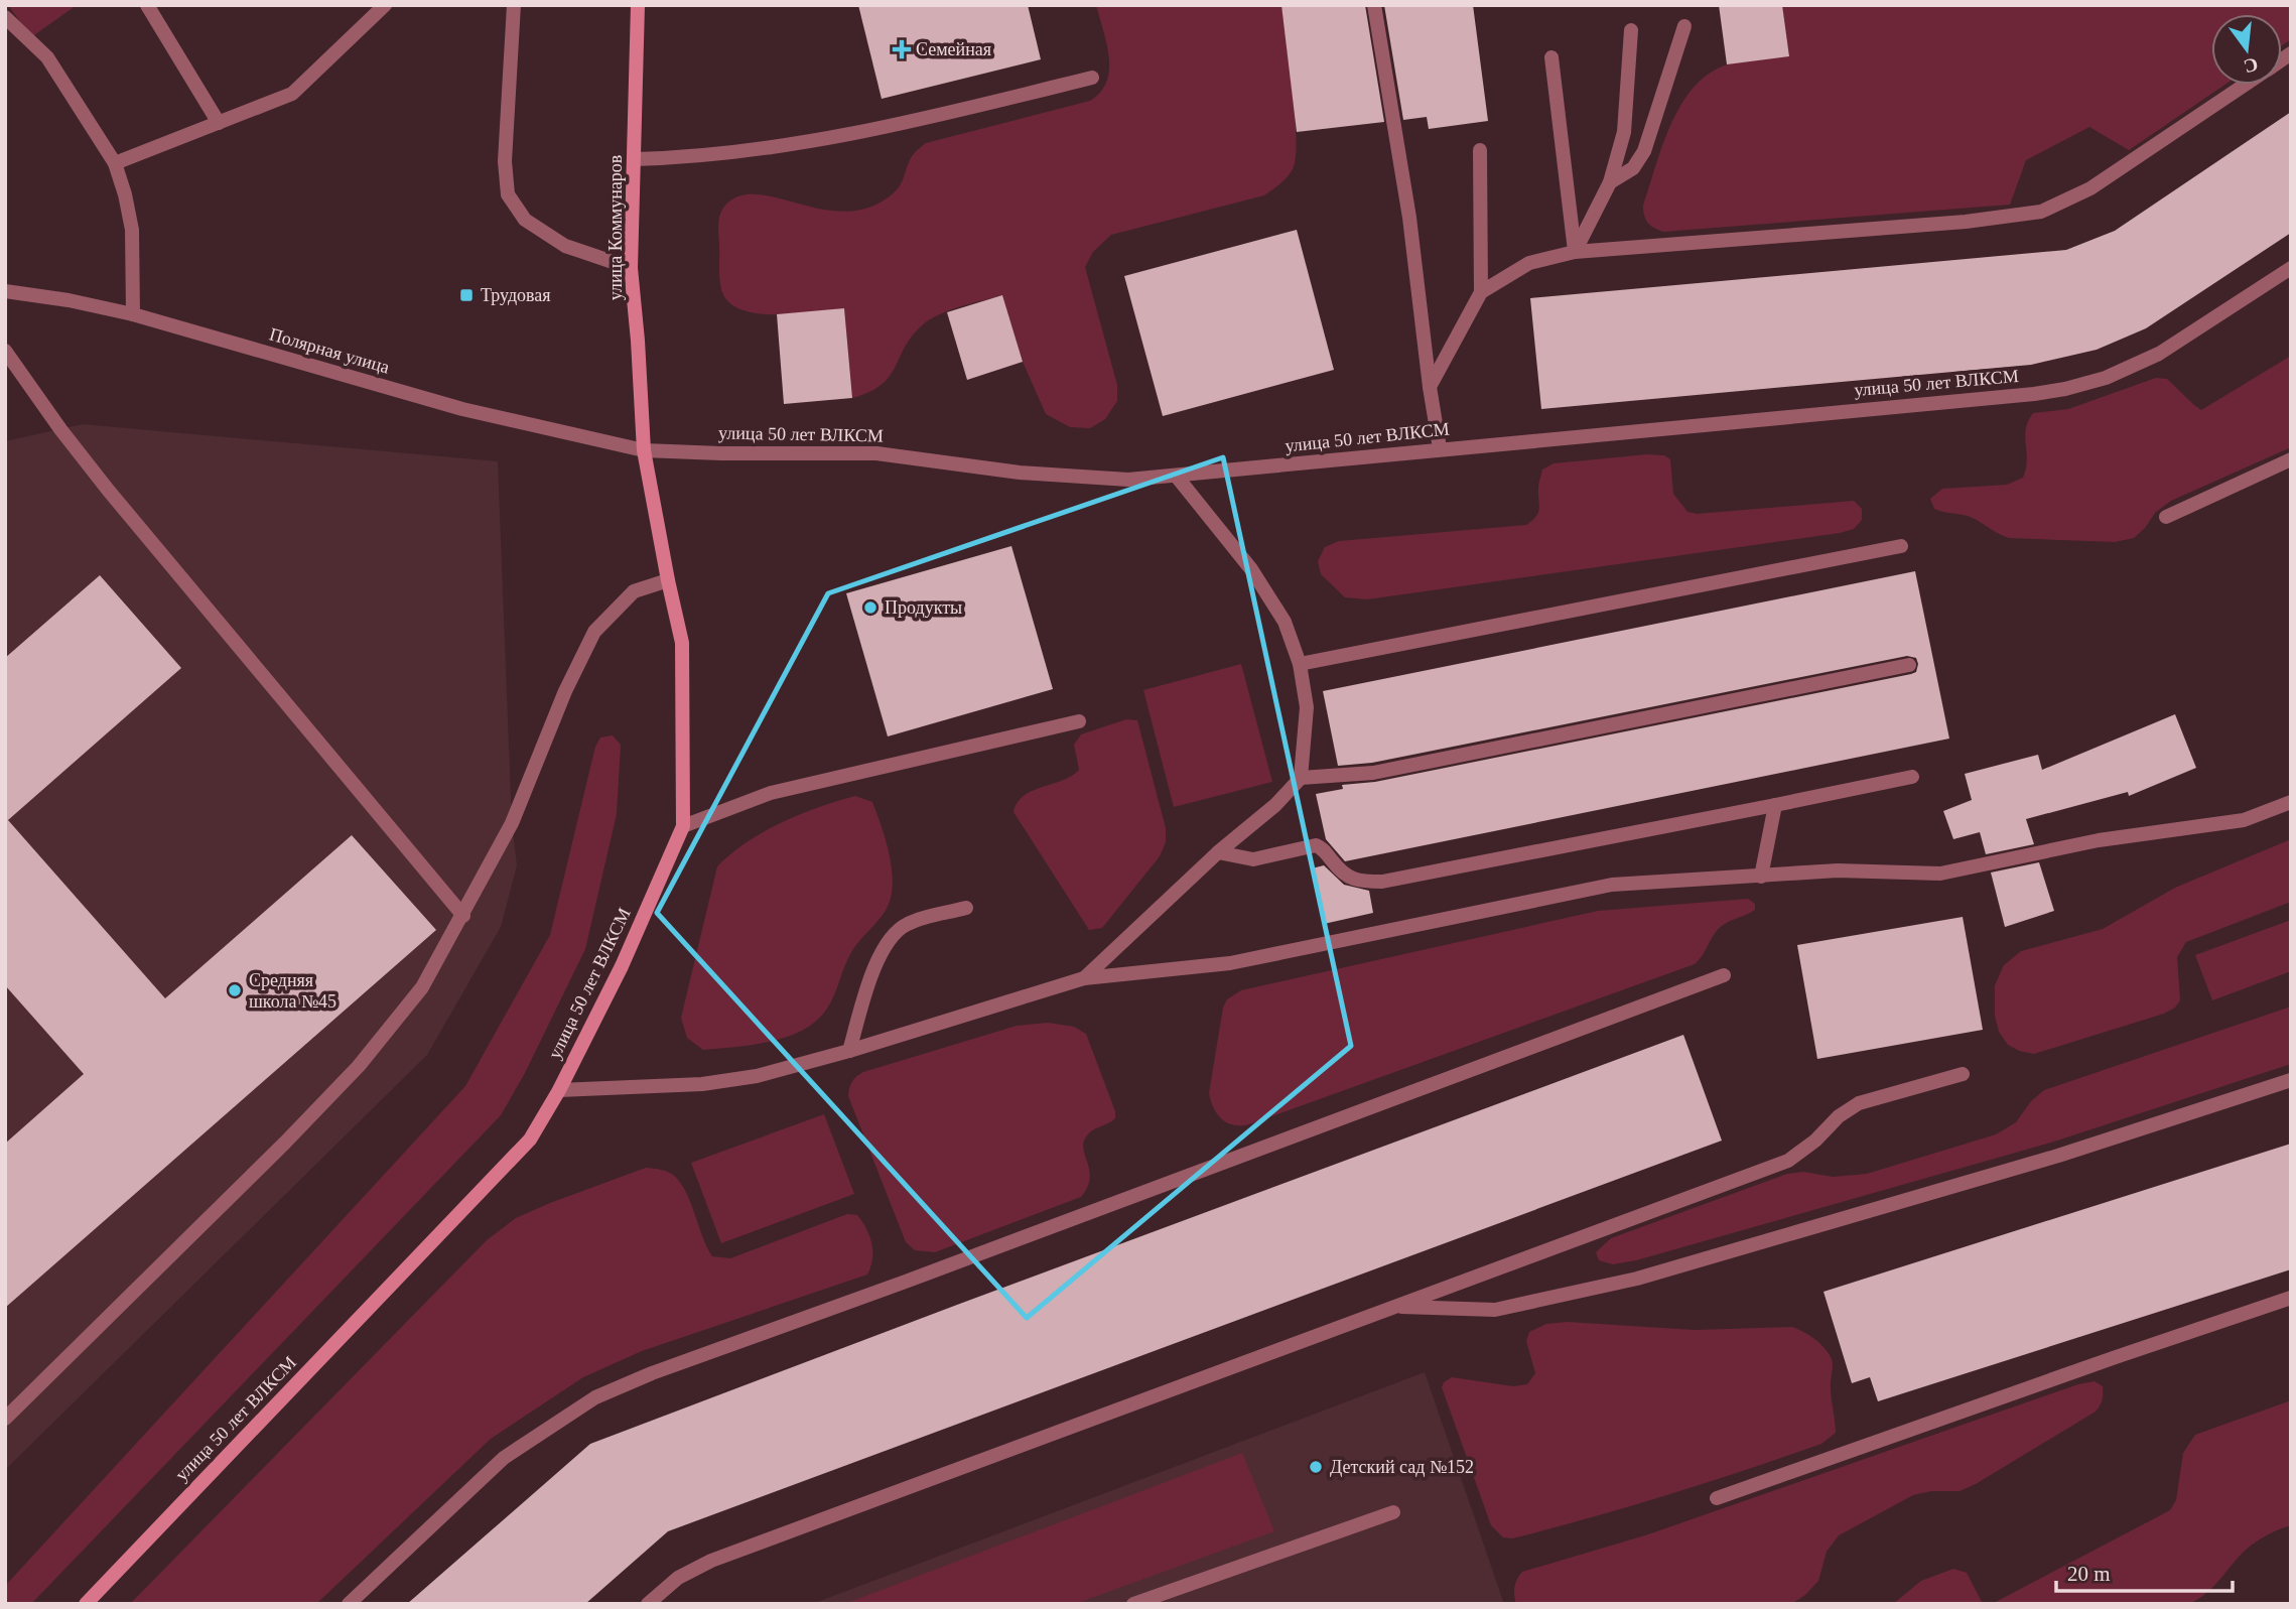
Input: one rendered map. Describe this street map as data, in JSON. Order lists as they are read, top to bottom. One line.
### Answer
{"streets":{"main road":["улица Коммунаров","улица 50 лет ВЛКСМ"],"street":["Полярная улица"]},"crossings":[["улица Коммунаров","Полярная улица"],["улица Коммунаров","улица 50 лет ВЛКСМ"],["Полярная улица","улица 50 лет ВЛКСМ"]],"places":{"health":["Семейная"],"transit":["Трудовая"],"other":["Продукты","Средняя школа №45","Детский сад №152"]},"scale_bar":"20 m","north":"bottom"}
